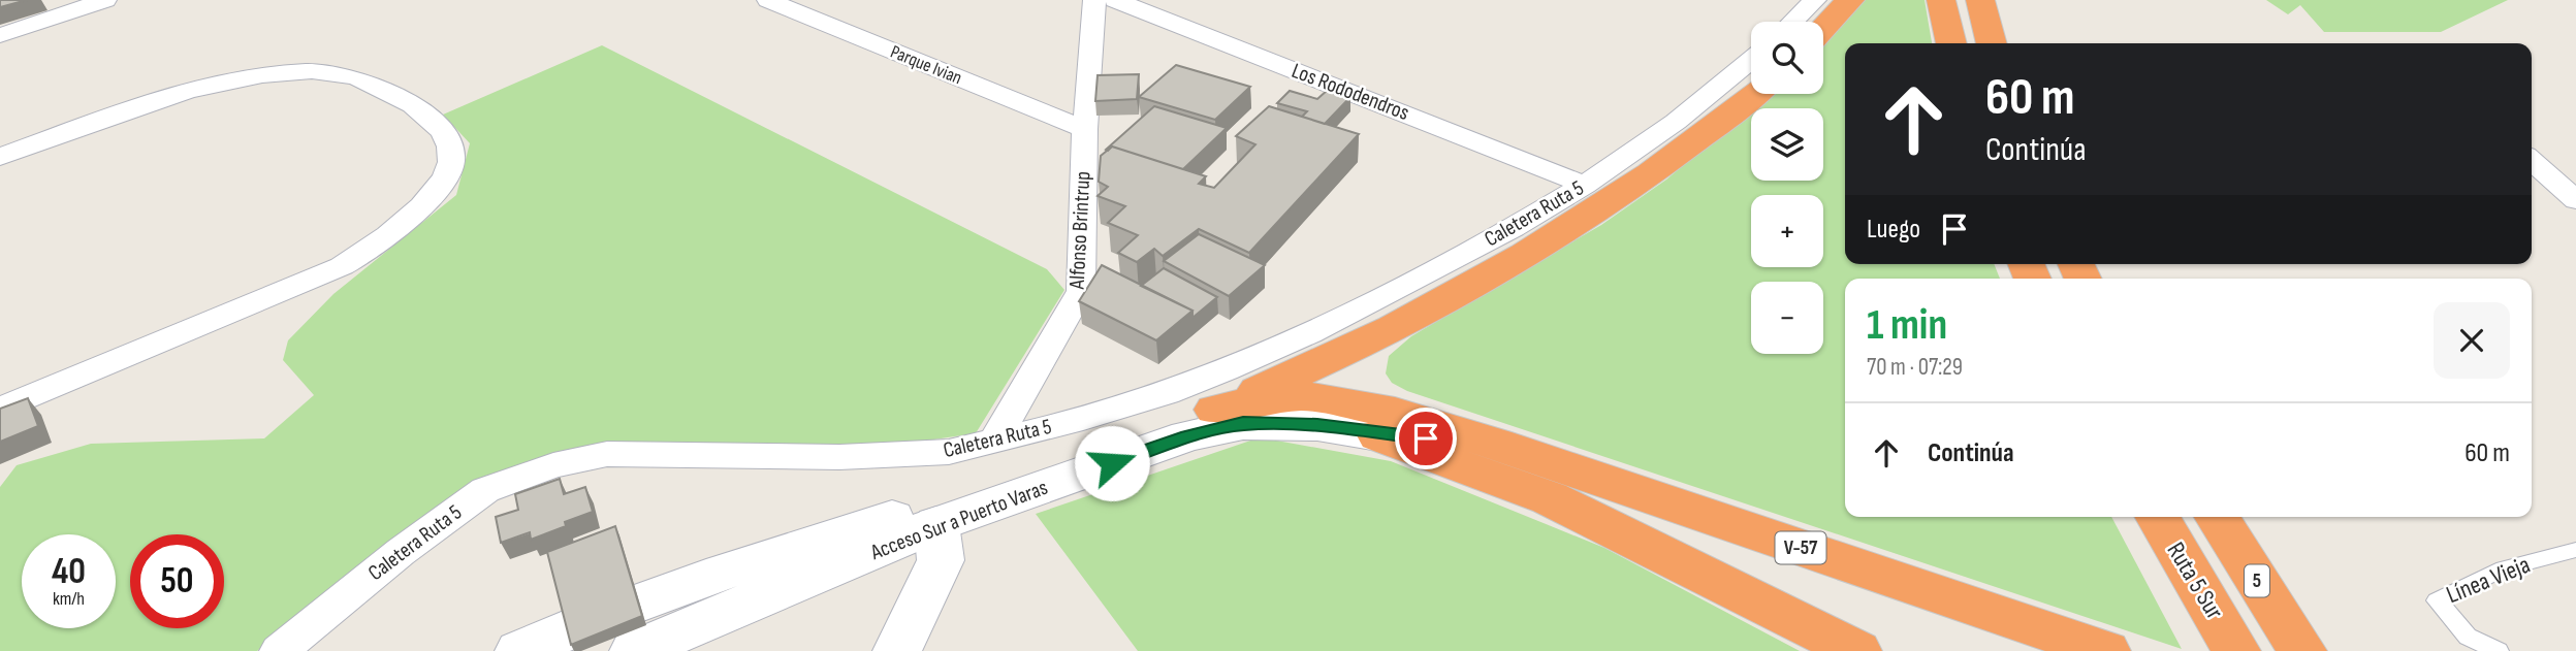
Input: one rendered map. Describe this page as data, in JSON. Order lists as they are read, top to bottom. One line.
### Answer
{"streets":{"highway":["V-57","Ruta 5 Sur","5"],"main road":["Acceso Sur a Puerto Varas"],"street":["Parque Ivian","Los Rododendros","Caletera Ruta 5","Alfonso Brintrup"],"lane":["Línea Vieja"]},"crossings":[["Parque Ivian","Alfonso Brintrup"],["Los Rododendros","Caletera Ruta 5"],["Caletera Ruta 5","Alfonso Brintrup"],["Acceso Sur a Puerto Varas","V-57"]],"page":{"map_buttons":["+","−"],"turn":["60 m","Continúa"],"then":"Luego","heading":["1 min","70 m · 07:29"],"list":[{"name":"Continúa","value":"60 m"}],"speed":"40 km/h","limit":"50"}}
